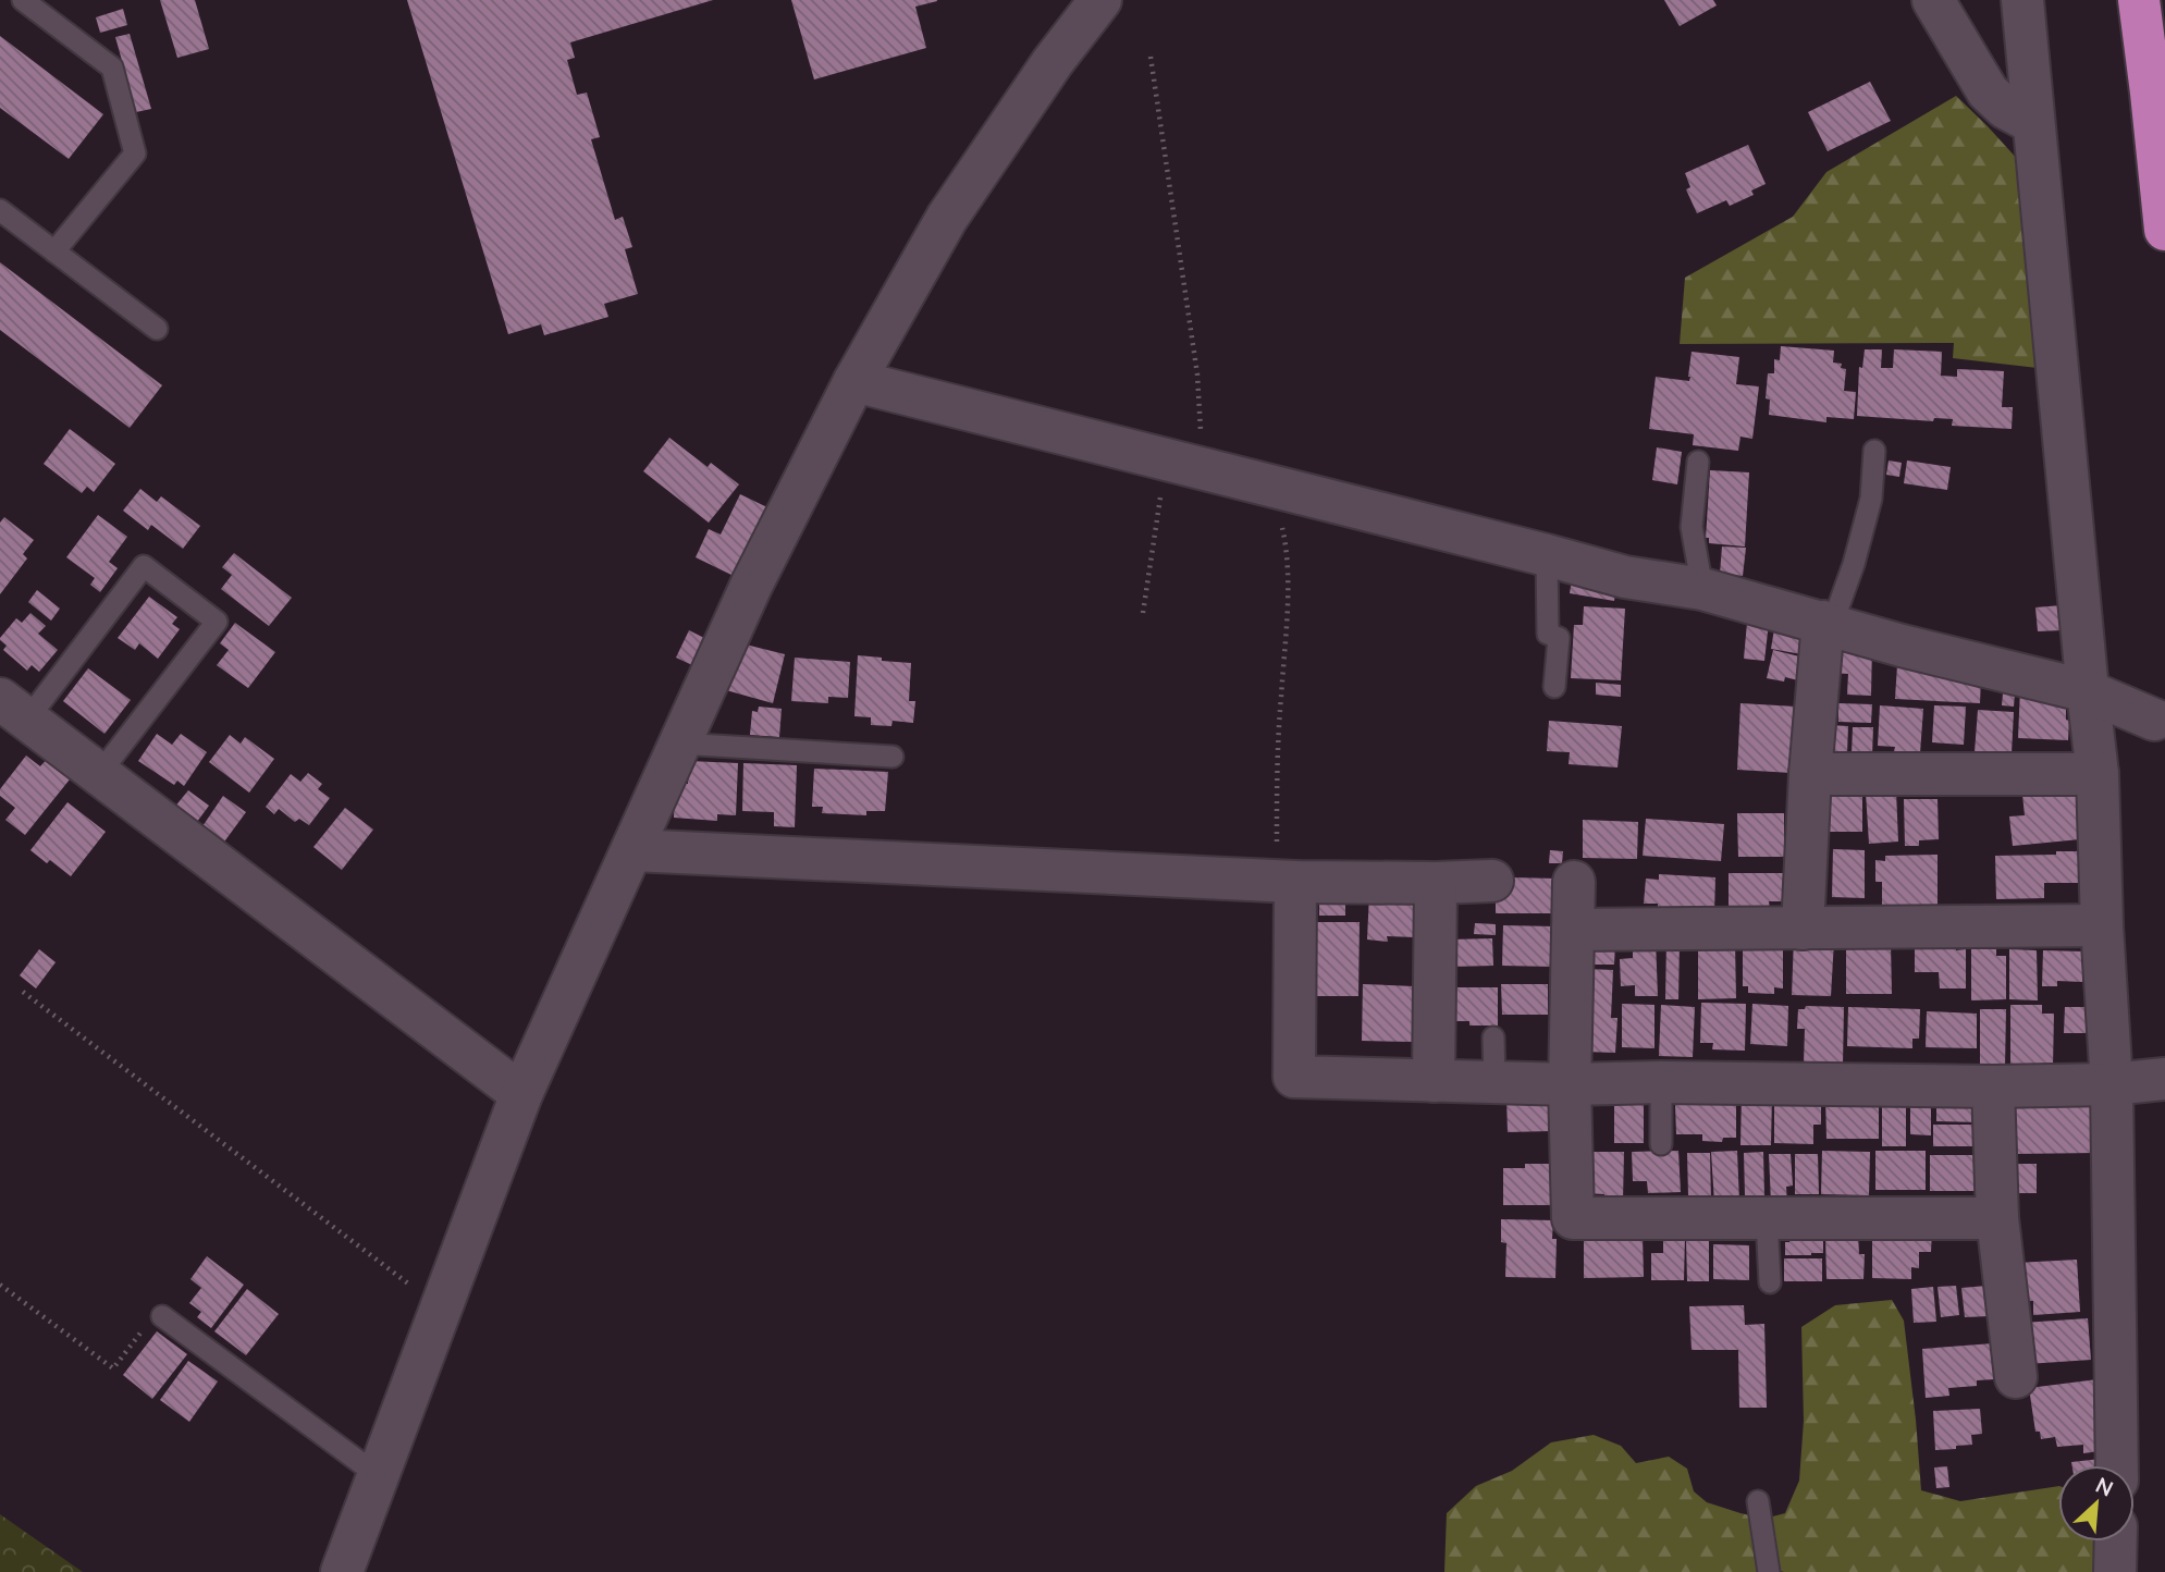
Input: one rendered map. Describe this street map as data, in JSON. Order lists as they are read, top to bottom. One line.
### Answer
{"north":"top right"}
